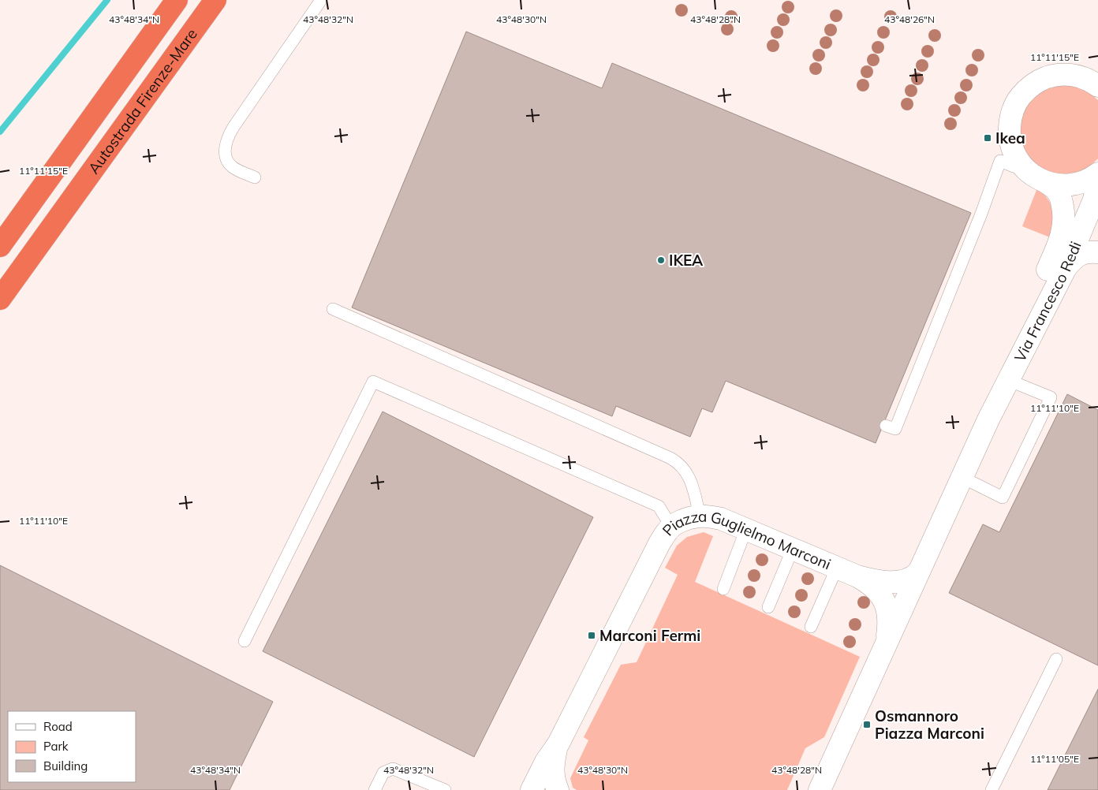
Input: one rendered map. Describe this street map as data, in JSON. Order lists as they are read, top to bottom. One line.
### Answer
{"streets":{"highway":["Autostrada Firenze-Mare"],"street":["Via Francesco Redi","Piazza Guglielmo Marconi"]},"crossings":[["Via Francesco Redi","Piazza Guglielmo Marconi"]],"places":{"transit":["Ikea","Marconi Fermi","Osmannoro Piazza Marconi"],"other":["IKEA"]},"legend":["Road","Park","Building"],"coordinates":["43°48'34\"N","43°48'32\"N","43°48'30\"N","43°48'28\"N","43°48'26\"N","11°11'15\"E","11°11'10\"E","11°11'05\"E"]}
